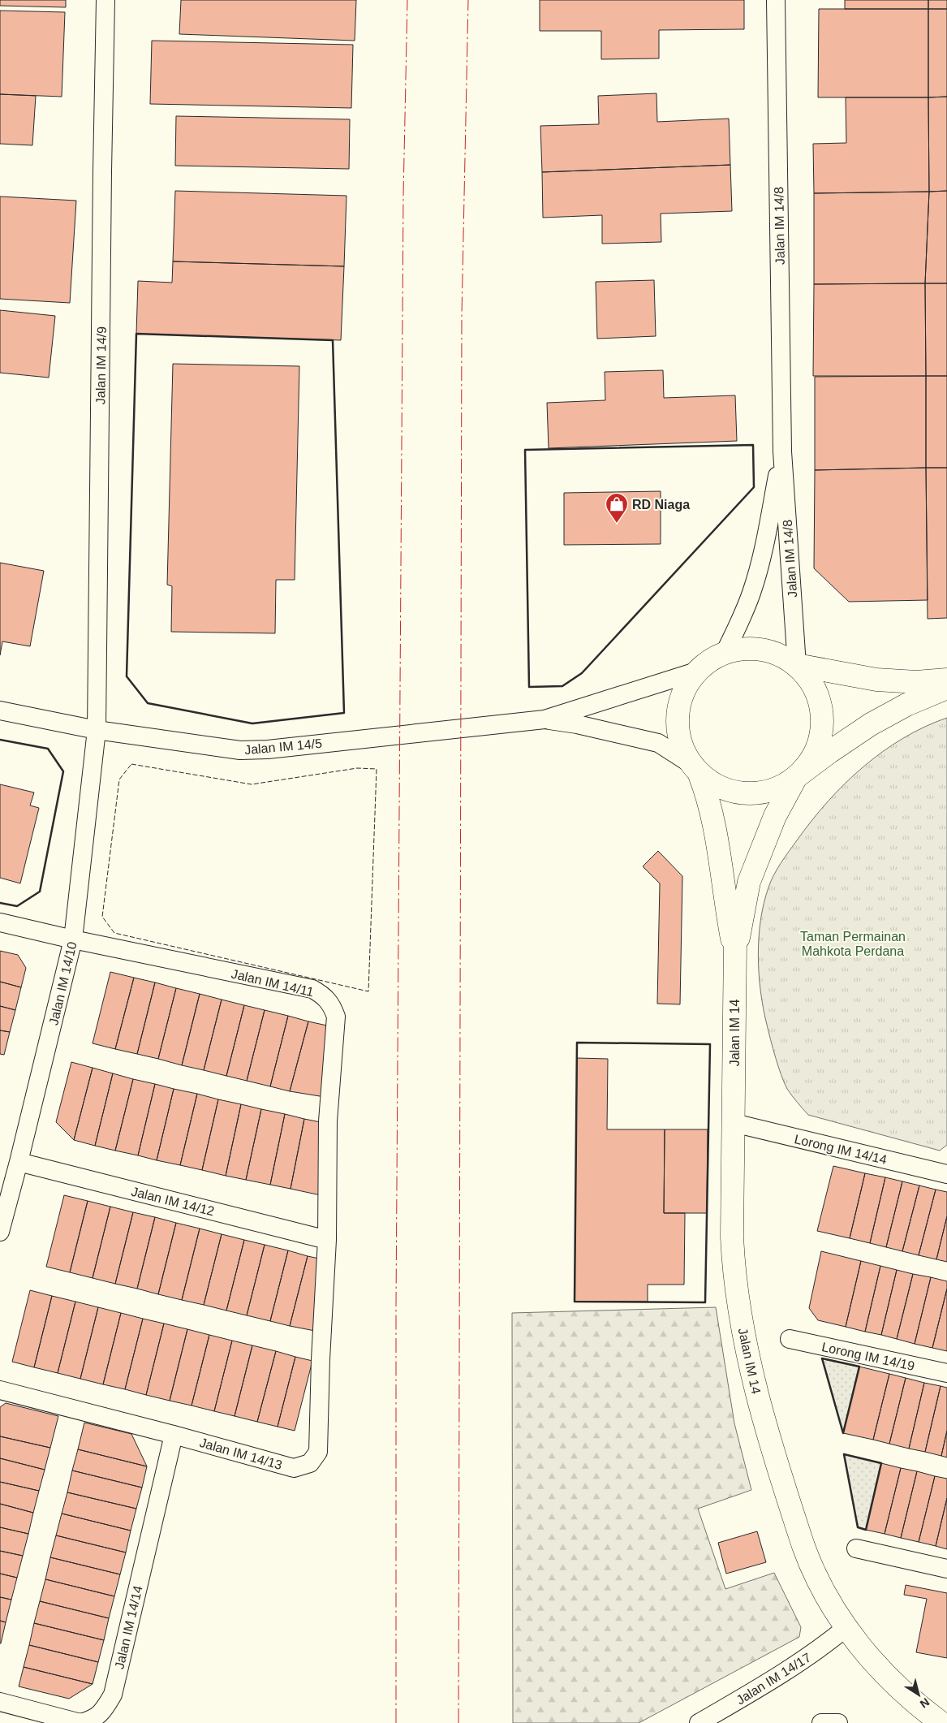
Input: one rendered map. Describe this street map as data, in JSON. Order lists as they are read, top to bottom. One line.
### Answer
{"streets":{"street":["Jalan IM 14/8","Jalan IM 14/9","Jalan IM 14/5","Jalan IM 14/11","Jalan IM 14/10","Jalan IM 14","Lorong IM 14/14","Jalan IM 14/12","Lorong IM 14/19","Jalan IM 14/13","Jalan IM 14/14","Jalan IM 14/17"]},"crossings":[["Jalan IM 14/9","Jalan IM 14/5"],["Jalan IM 14/9","Jalan IM 14/10"],["Jalan IM 14/5","Jalan IM 14/10"],["Jalan IM 14/11","Jalan IM 14/10"],["Jalan IM 14/11","Jalan IM 14/12"],["Jalan IM 14/11","Jalan IM 14/13"],["Jalan IM 14/10","Jalan IM 14/12"],["Jalan IM 14","Lorong IM 14/14"],["Jalan IM 14","Jalan IM 14/17"],["Jalan IM 14/12","Jalan IM 14/13"],["Jalan IM 14/13","Jalan IM 14/14"]],"parks":["Taman Permainan Mahkota Perdana"],"places":{"shop":["RD Niaga"]},"north":"bottom right"}
